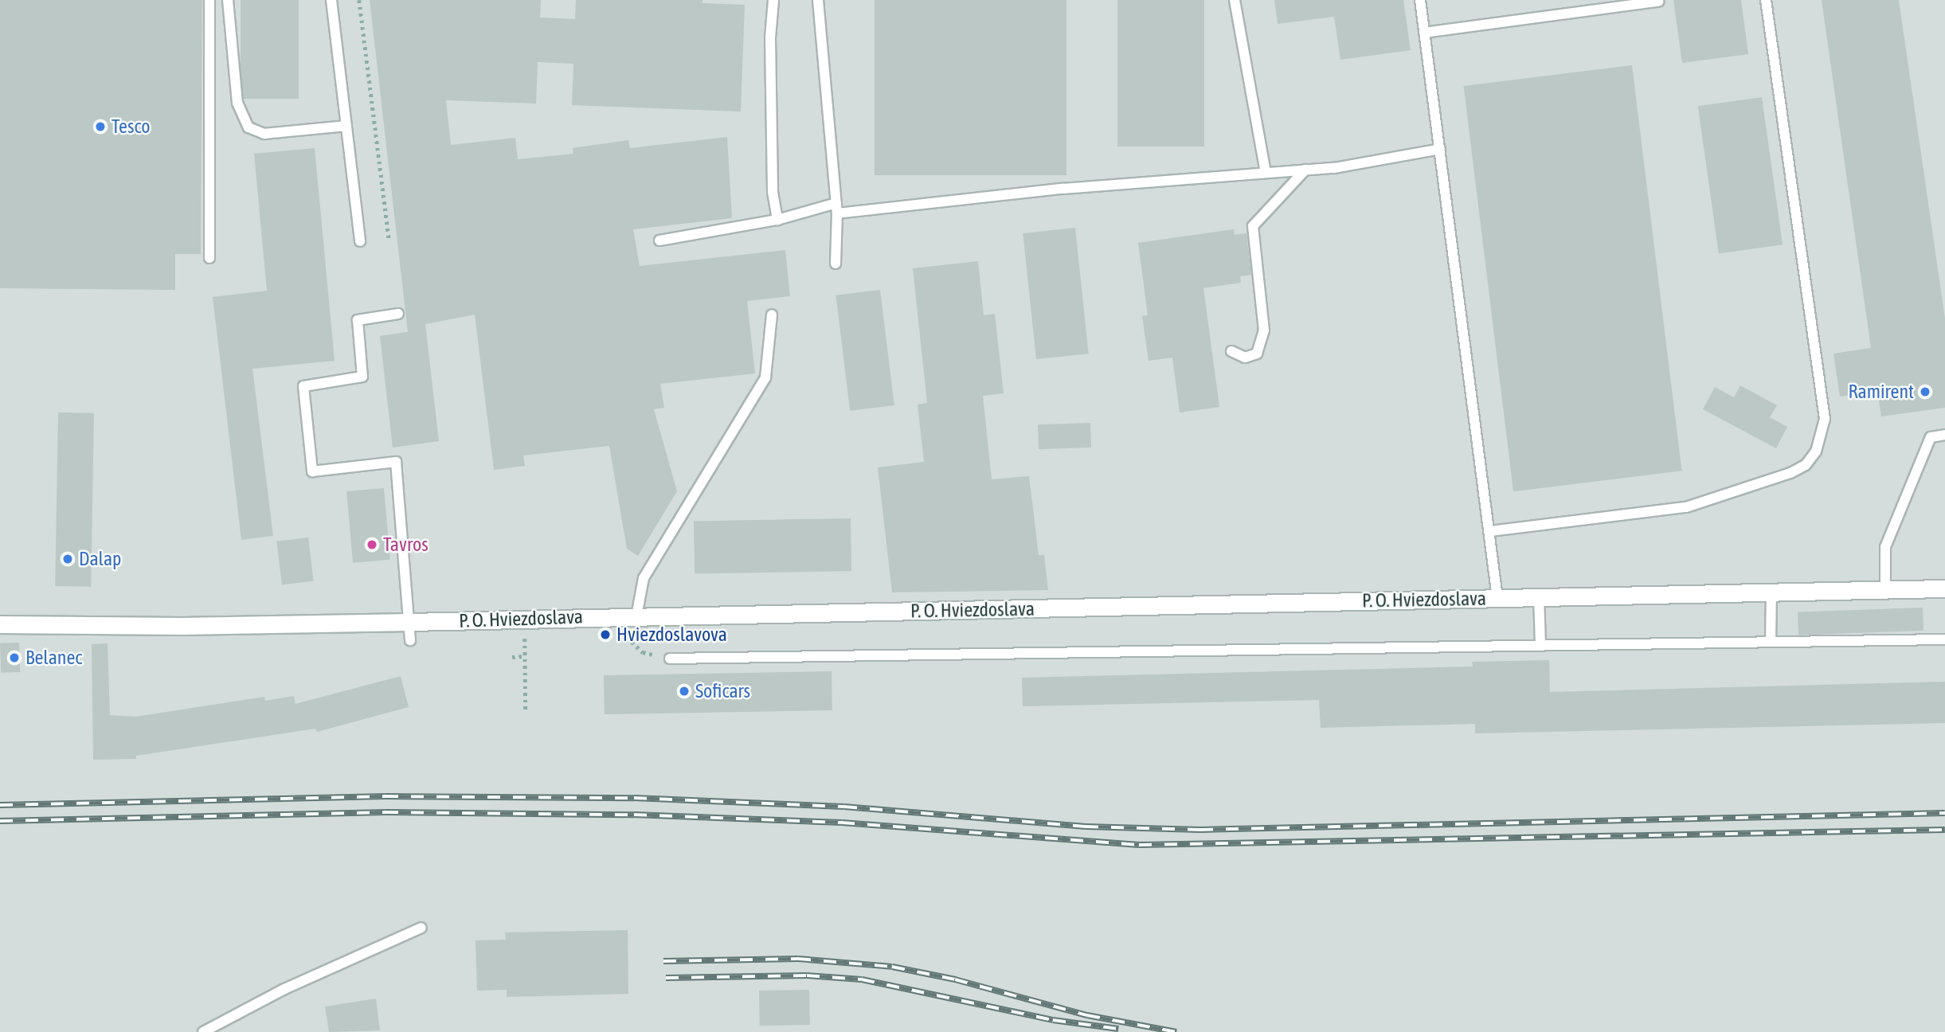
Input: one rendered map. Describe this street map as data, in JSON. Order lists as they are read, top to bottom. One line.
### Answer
{"streets":{"street":["P. O. Hviezdoslava"]},"places":["Tesco","Ramirent","Tavros","Dalap","Hviezdoslavova","Belanec","Soficars"]}
